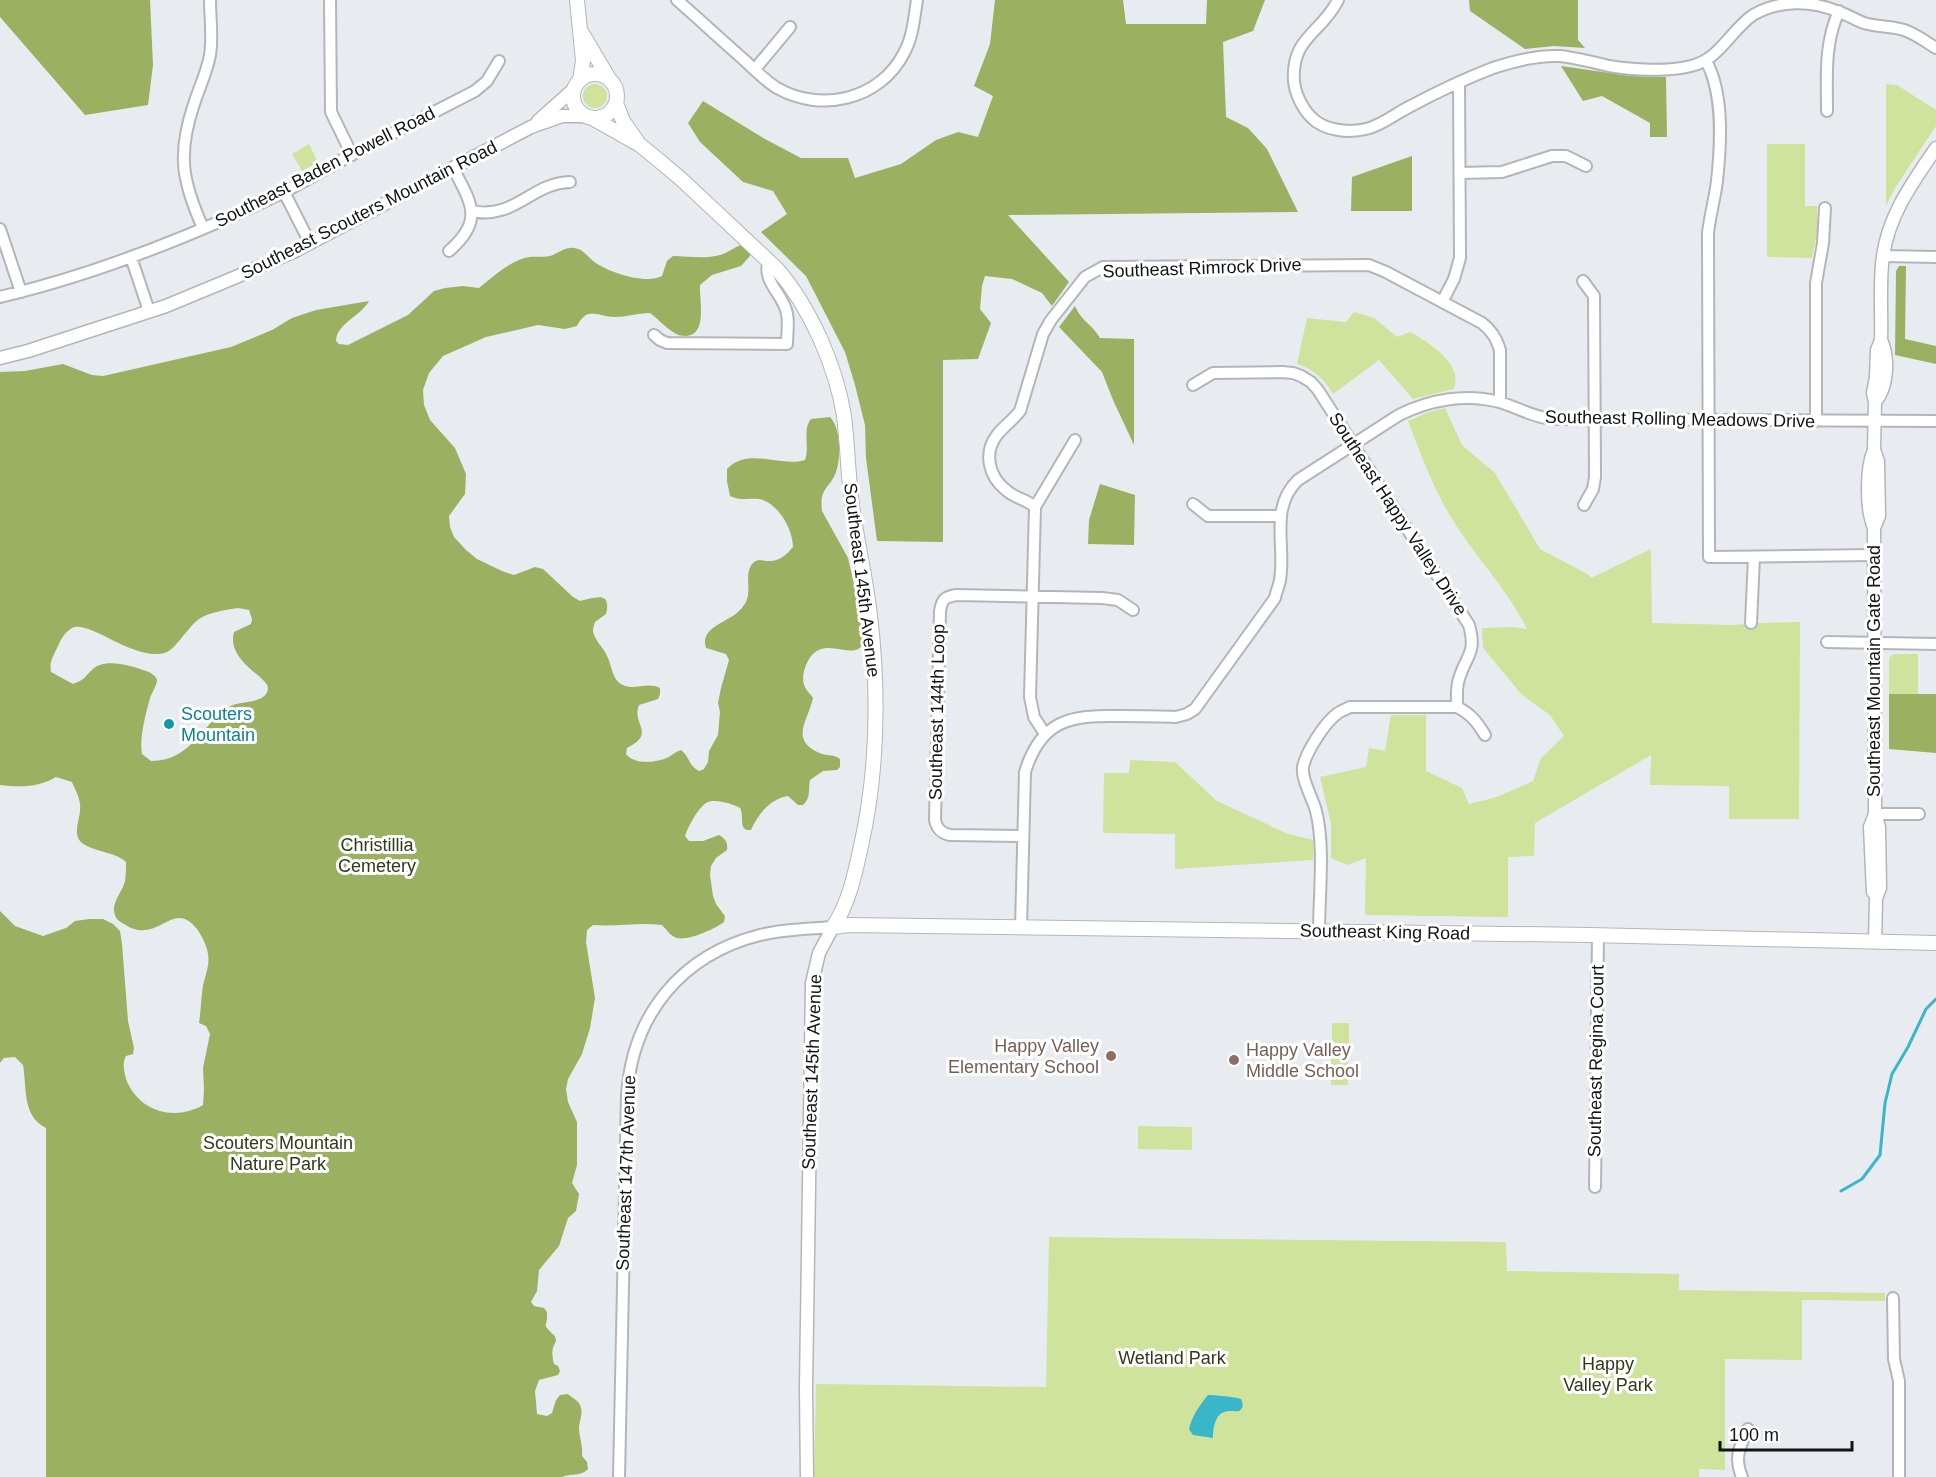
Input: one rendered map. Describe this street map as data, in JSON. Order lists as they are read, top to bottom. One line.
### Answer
{"streets":{"main road":["Southeast 145th Avenue","Southeast King Road"],"street":["Southeast Baden Powell Road","Southeast Scouters Mountain Road","Southeast Rimrock Drive","Southeast Rolling Meadows Drive","Southeast Happy Valley Drive","Southeast Mountain Gate Road","Southeast 144th Loop","Southeast Regina Court","Southeast 147th Avenue"]},"crossings":[["Southeast Scouters Mountain Road","Southeast 145th Avenue"],["Southeast Rimrock Drive","Southeast Rolling Meadows Drive"],["Southeast Rolling Meadows Drive","Southeast Happy Valley Drive"],["Southeast Rolling Meadows Drive","Southeast Mountain Gate Road"],["Southeast Rolling Meadows Drive","Southeast 144th Loop"],["Southeast Rolling Meadows Drive","Southeast King Road"],["Southeast 145th Avenue","Southeast King Road"],["Southeast 145th Avenue","Southeast 147th Avenue"],["Southeast Mountain Gate Road","Southeast King Road"],["Southeast King Road","Southeast Regina Court"],["Southeast King Road","Southeast 147th Avenue"]],"parks":["Christillia Cemetery","Scouters Mountain Nature Park","Wetland Park","Happy Valley Park"],"places":["Scouters Mountain","Happy Valley Elementary School","Happy Valley Middle School"],"scale_bar":"100 m"}
